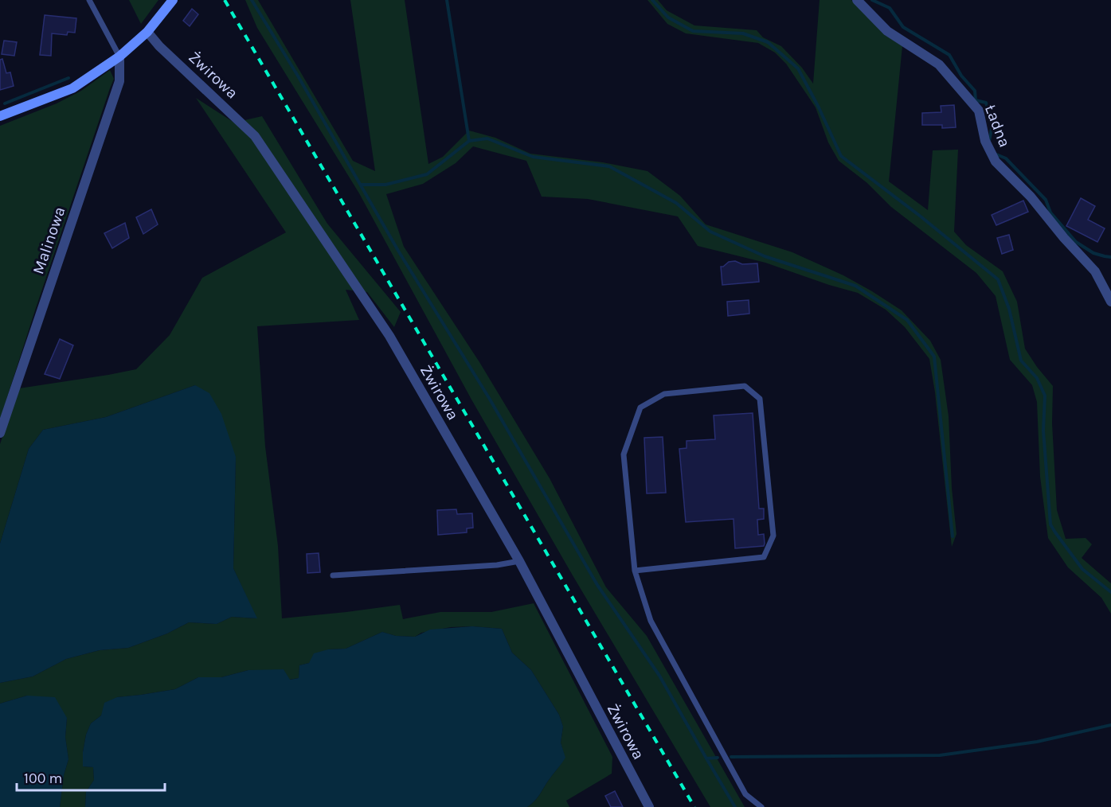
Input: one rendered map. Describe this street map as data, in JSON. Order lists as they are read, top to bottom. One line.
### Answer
{"streets":{"street":["Żwirowa","Ładna","Malinowa"]},"scale_bar":"100 m"}
